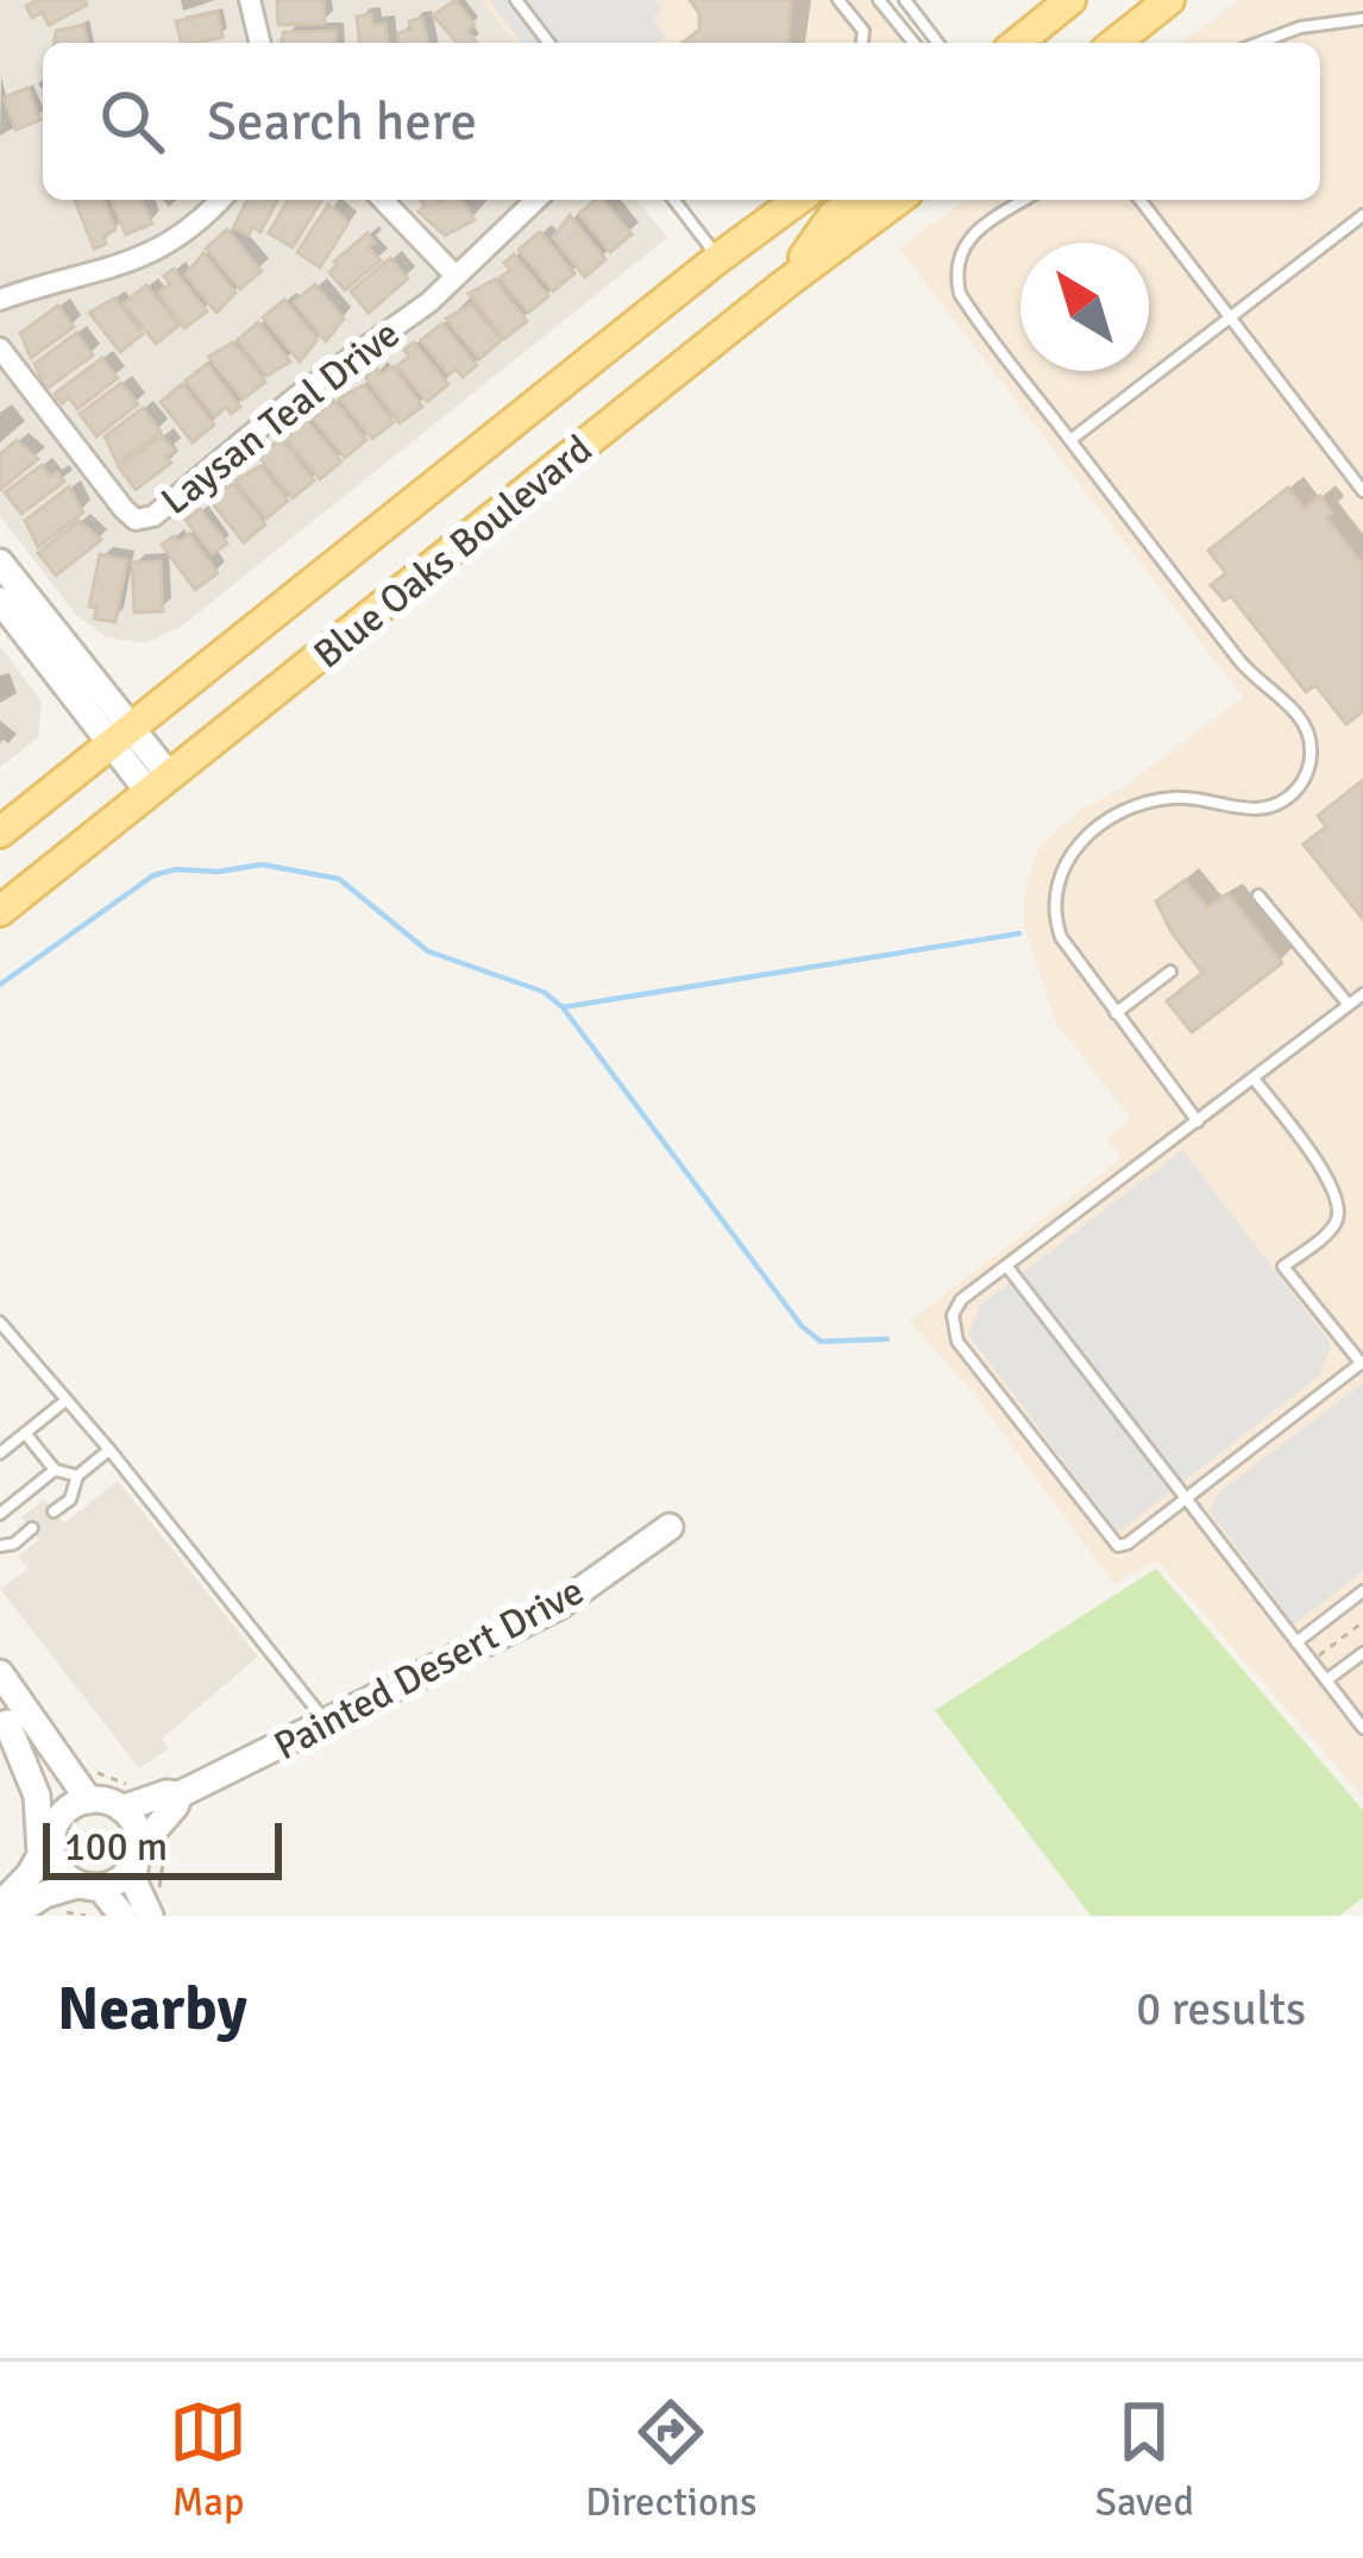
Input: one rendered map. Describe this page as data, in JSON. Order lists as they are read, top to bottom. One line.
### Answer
{"streets":{"main road":["Blue Oaks Boulevard"],"street":["Laysan Teal Drive","Painted Desert Drive"]},"scale_bar":"100 m","north":"top left","page":{"search":"Search here","scale":"100 m","heading":["Nearby","0 results"],"nav":["Map","Directions","Saved"]}}
